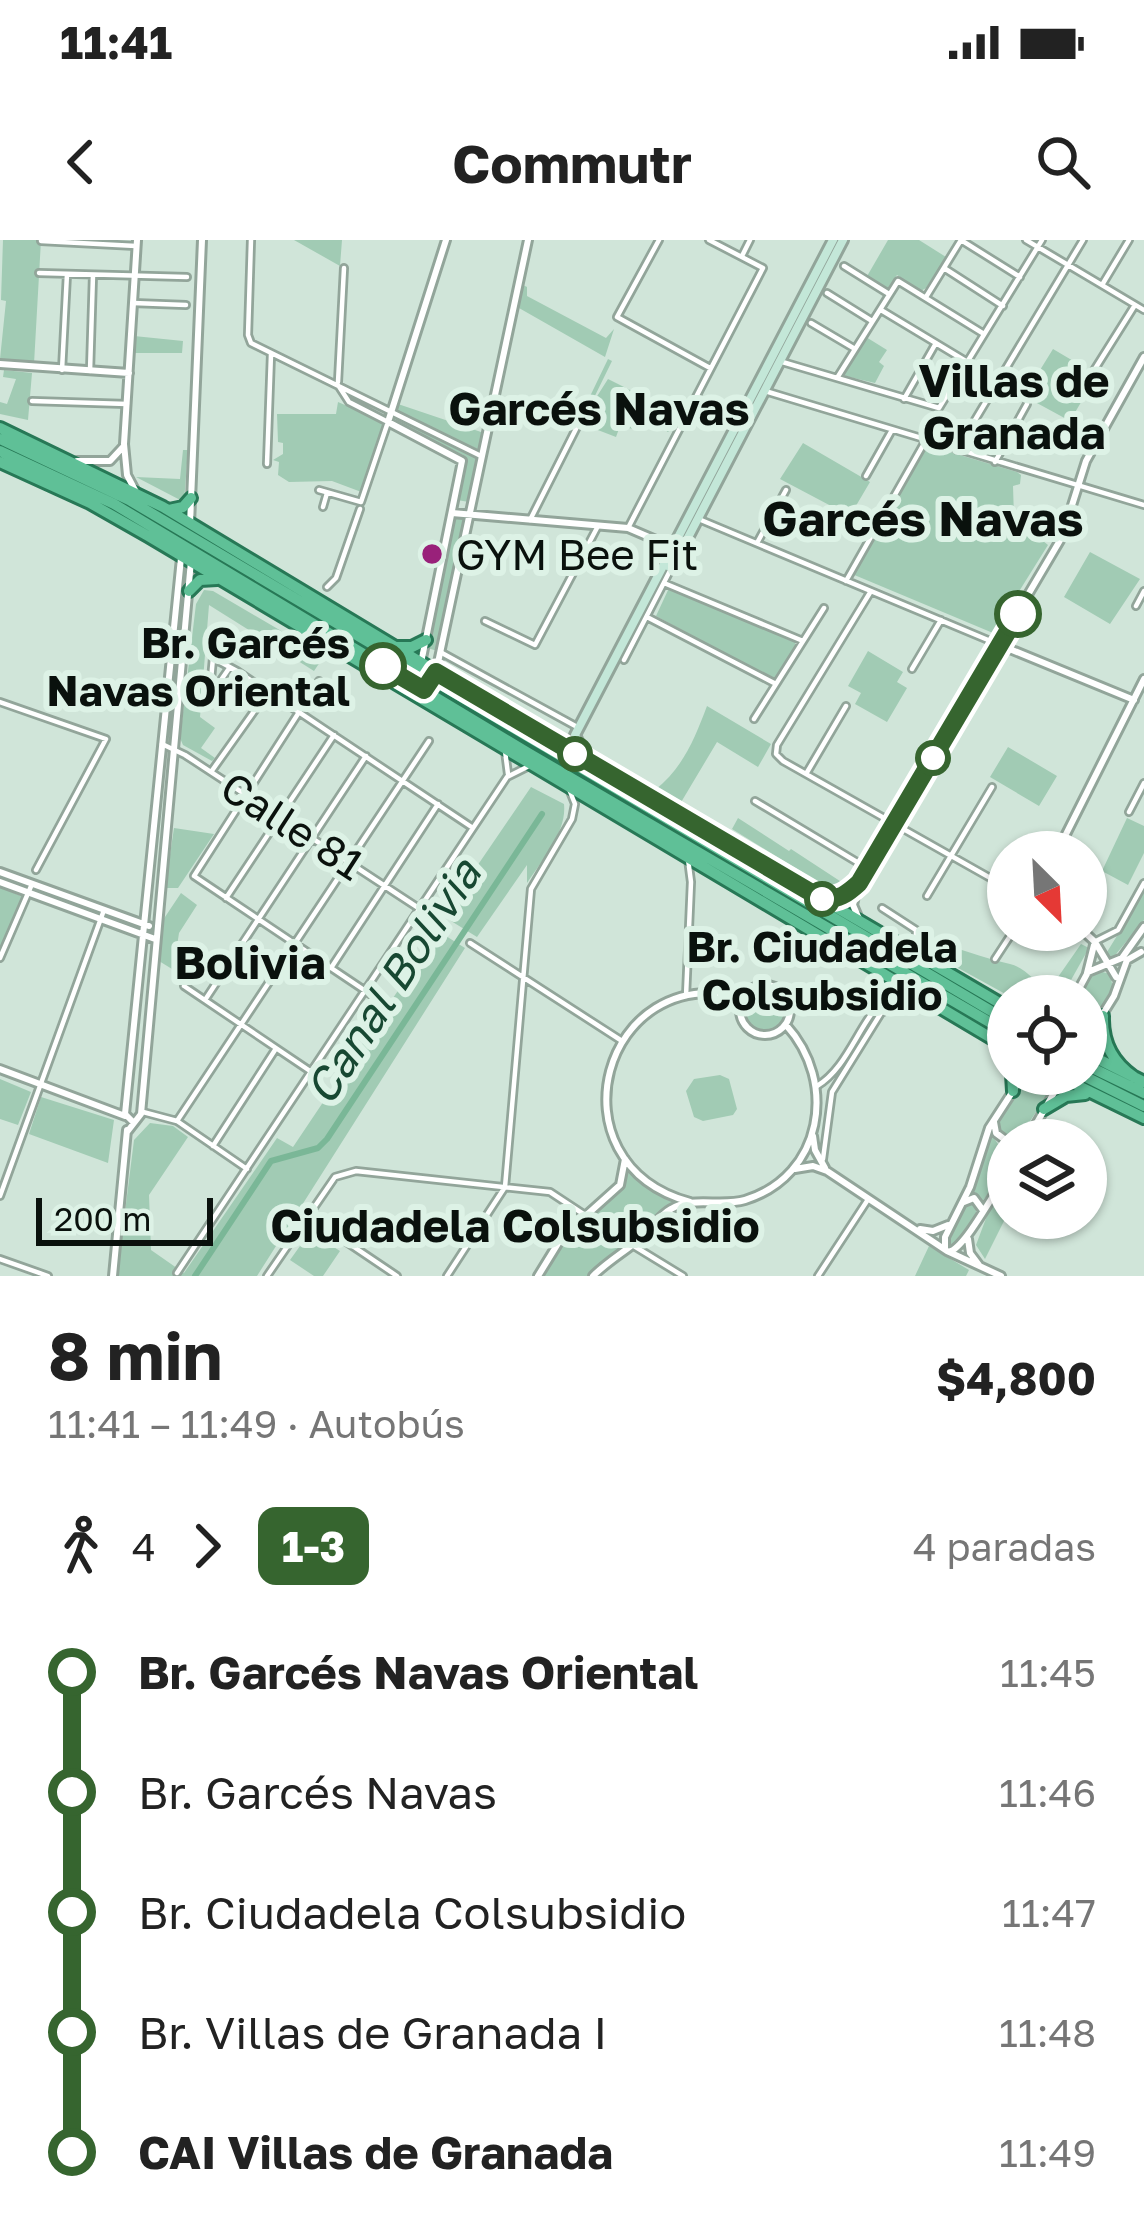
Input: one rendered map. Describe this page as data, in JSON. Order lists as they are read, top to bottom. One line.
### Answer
{"streets":{"street":["Calle 81"]},"districts":["Villas de Granada","Garcés Navas","Garcés Navas","Bolivia","Ciudadela Colsubsidio"],"water":["Canal Bolivia"],"places":["GYM Bee Fit","Br. Garcés Navas Oriental","Br. Ciudadela Colsubsidio"],"lines":["bus line 1-3"],"scale_bar":"200 m","north":"bottom right","page":{"status":"11:41","header":"Commutr","scale":"200 m","heading":["8 min","11:41 – 11:49 · Autobús","$4,800"],"legs":["4","1-3","4 paradas"],"list":[{"name":"Br. Garcés Navas Oriental","value":"11:45"},{"name":"Br. Garcés Navas","value":"11:46"},{"name":"Br. Ciudadela Colsubsidio","value":"11:47"},{"name":"Br. Villas de Granada I","value":"11:48"},{"name":"CAI Villas de Granada","value":"11:49"}]}}
